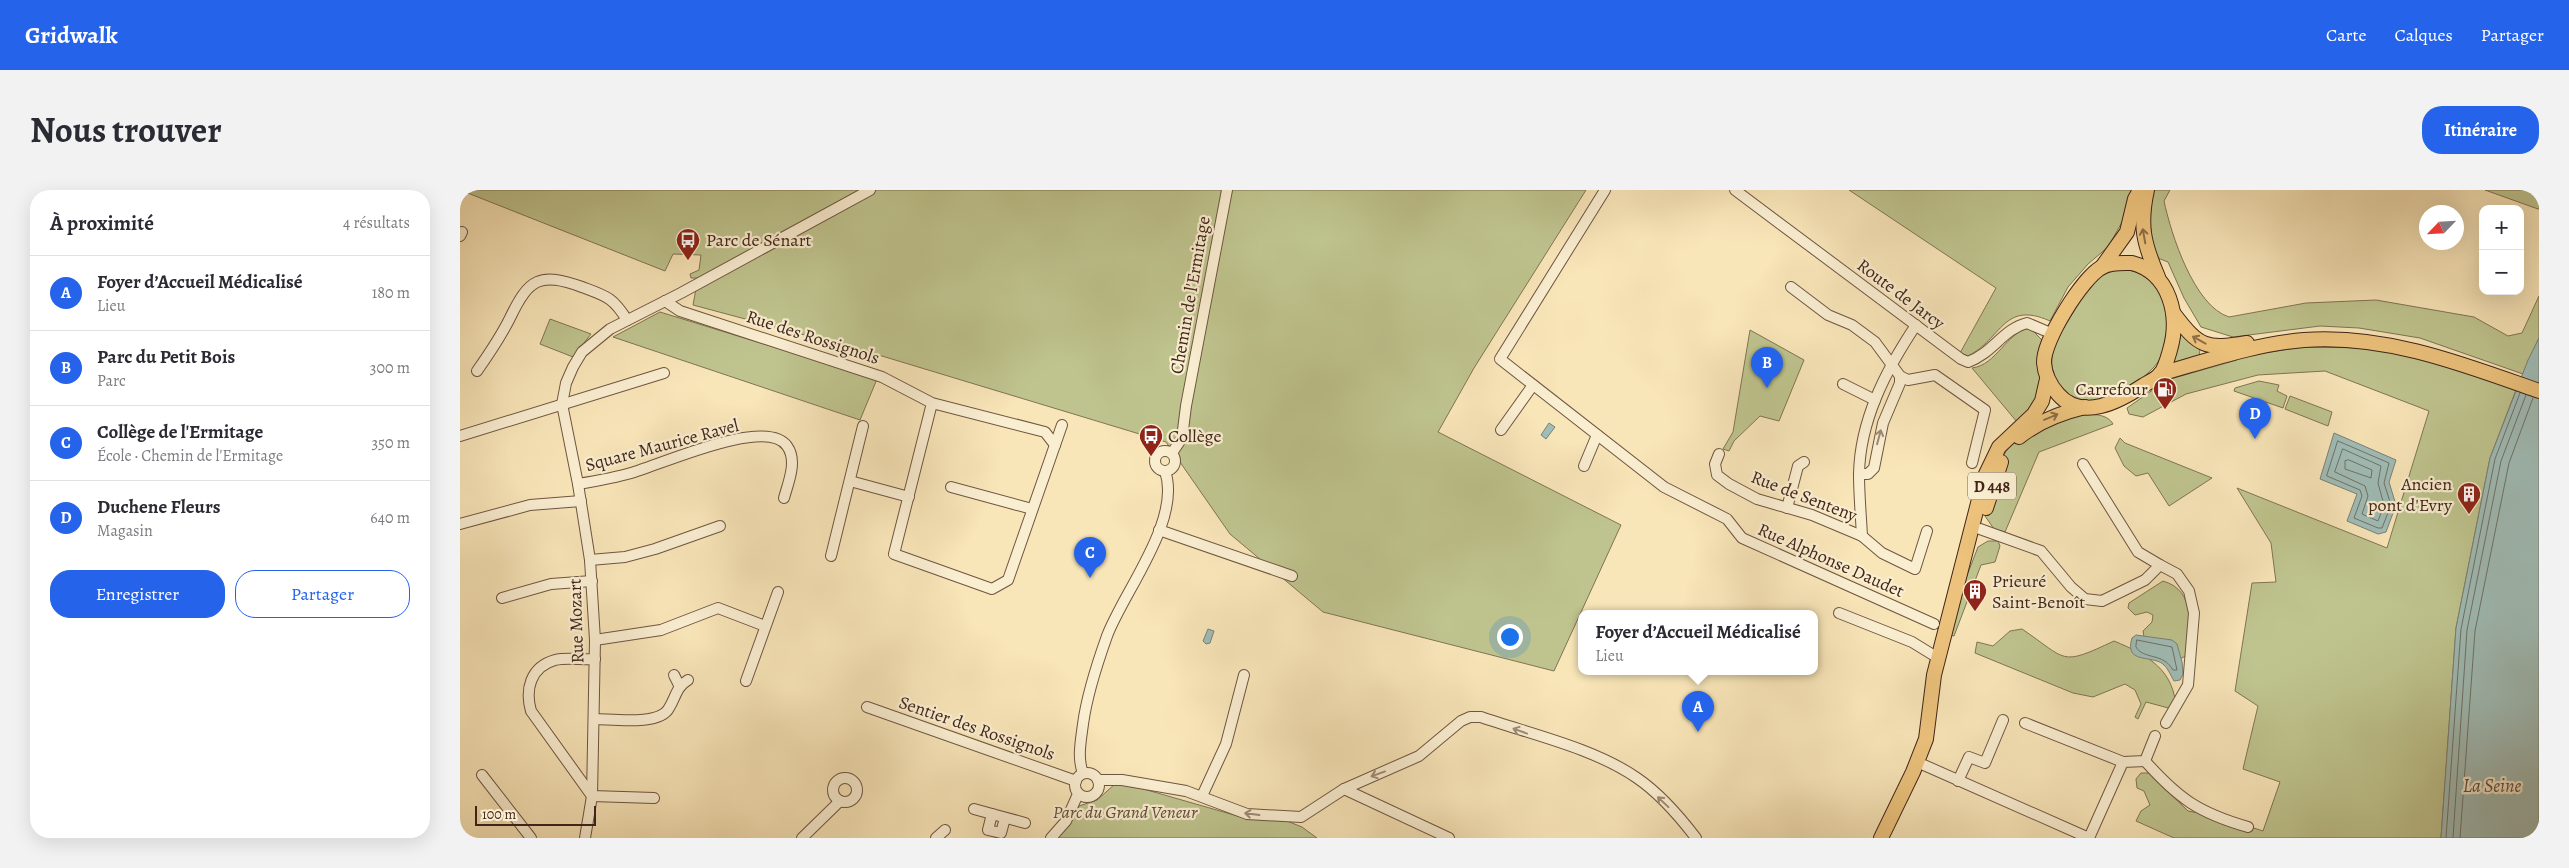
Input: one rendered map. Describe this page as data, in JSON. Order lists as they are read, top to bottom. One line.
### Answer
{"streets":{"main road":["D 448"],"street":["Route de Jarcy","Chemin de l'Ermitage","Rue des Rossignols","Square Maurice Ravel","Rue de Senteny","Rue Alphonse Daudet","Rue Mozart","Sentier des Rossignols"]},"crossings":[["Route de Jarcy","D 448"],["Square Maurice Ravel","Rue Mozart"]],"water":["La Seine"],"parks":["Parc du Grand Veneur"],"places":{"bus stop":["Parc de Sénart","Collège"],"fuel station":["Carrefour"],"building":["Ancien pont d'Evry","Prieuré Saint-Benoît"]},"scale_bar":"100 m","north":"bottom left","page":{"header":"Gridwalk","nav":["Carte","Calques","Partager"],"title":"Nous trouver","buttons":["Itinéraire",["Enregistrer","Partager"]],"heading":["À proximité","4 résultats"],"map_buttons":["+","−"],"list":[{"mark":"A","name":"Foyer d’Accueil Médicalisé","note":"Lieu","value":"180 m"},{"mark":"B","name":"Parc du Petit Bois","note":"Parc","value":"300 m"},{"mark":"C","name":"Collège de l'Ermitage","note":"École · Chemin de l'Ermitage","value":"350 m"},{"mark":"D","name":"Duchene Fleurs","note":"Magasin","value":"640 m"}],"pins":["B","D","C","A"],"popup":["Foyer d’Accueil Médicalisé","Lieu"],"scale":"100 m"}}
